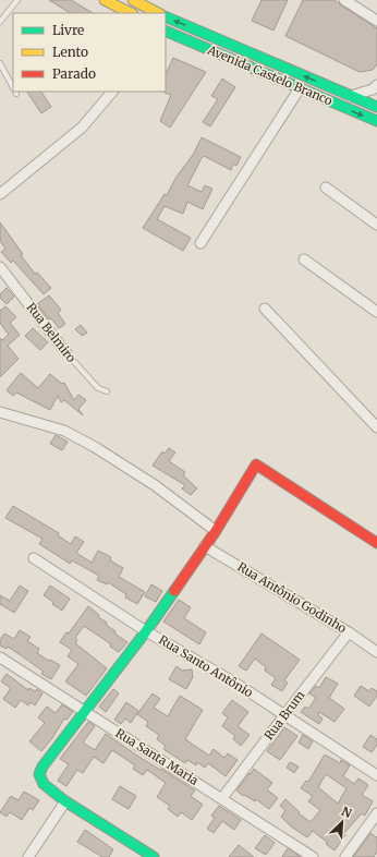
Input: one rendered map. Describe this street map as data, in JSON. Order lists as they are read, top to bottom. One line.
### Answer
{"streets":{"street":["Avenida Castelo Branco","Rua Belmiro","Rua Antônio Godinho","Rua Santo Antônio","Rua Brum","Rua Santa Maria"]},"crossings":[["Rua Antônio Godinho","Rua Brum"],["Rua Santo Antônio","Rua Brum"],["Rua Brum","Rua Santa Maria"]],"legend":["Livre","Lento","Parado"],"north":"top right"}
